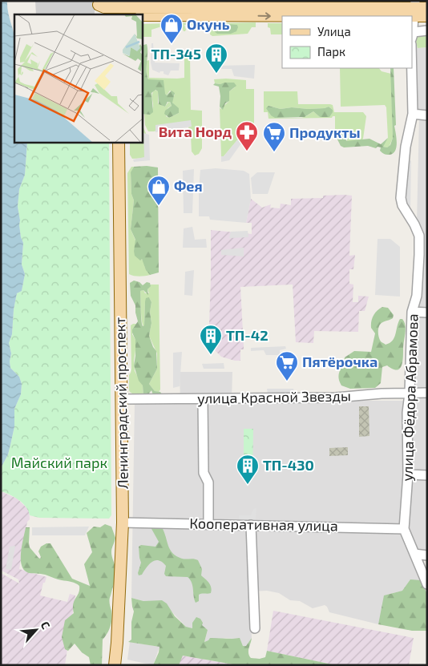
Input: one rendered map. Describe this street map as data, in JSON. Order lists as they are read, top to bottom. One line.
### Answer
{"streets":{"main road":["Ленинградский проспект"],"street":["улица Красной Звезды","улица Фёдора Абрамова","Кооперативная улица"]},"crossings":[["улица Красной Звезды","улица Фёдора Абрамова"],["улица Красной Звезды","Ленинградский проспект"],["улица Фёдора Абрамова","Кооперативная улица"],["Ленинградский проспект","Кооперативная улица"]],"parks":["Майский парк"],"places":{"shop":["Окунь","Фея"],"building":["ТП-345","ТП-42","ТП-430"],"pharmacy":["Вита Норд"],"supermarket":["Продукты","Пятёрочка"]},"legend":["Улица","Парк"],"north":"top right"}
